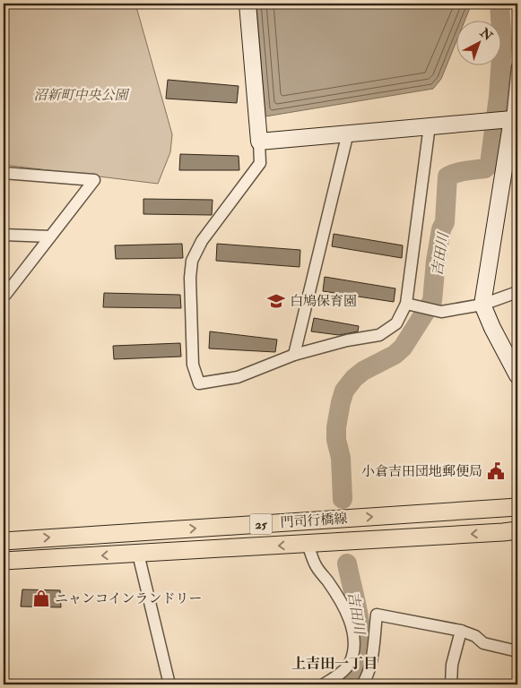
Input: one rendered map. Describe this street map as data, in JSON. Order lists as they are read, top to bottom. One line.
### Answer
{"streets":{"main road":["門司行橋線","25"]},"districts":["上吉田一丁目"],"water":["吉田川"],"parks":["沼新町中央公園"],"places":{"school or university":["白鳩保育園"],"public building":["小倉吉田団地郵便局"],"shop":["ニャンコインランドリー"]},"north":"top right"}
